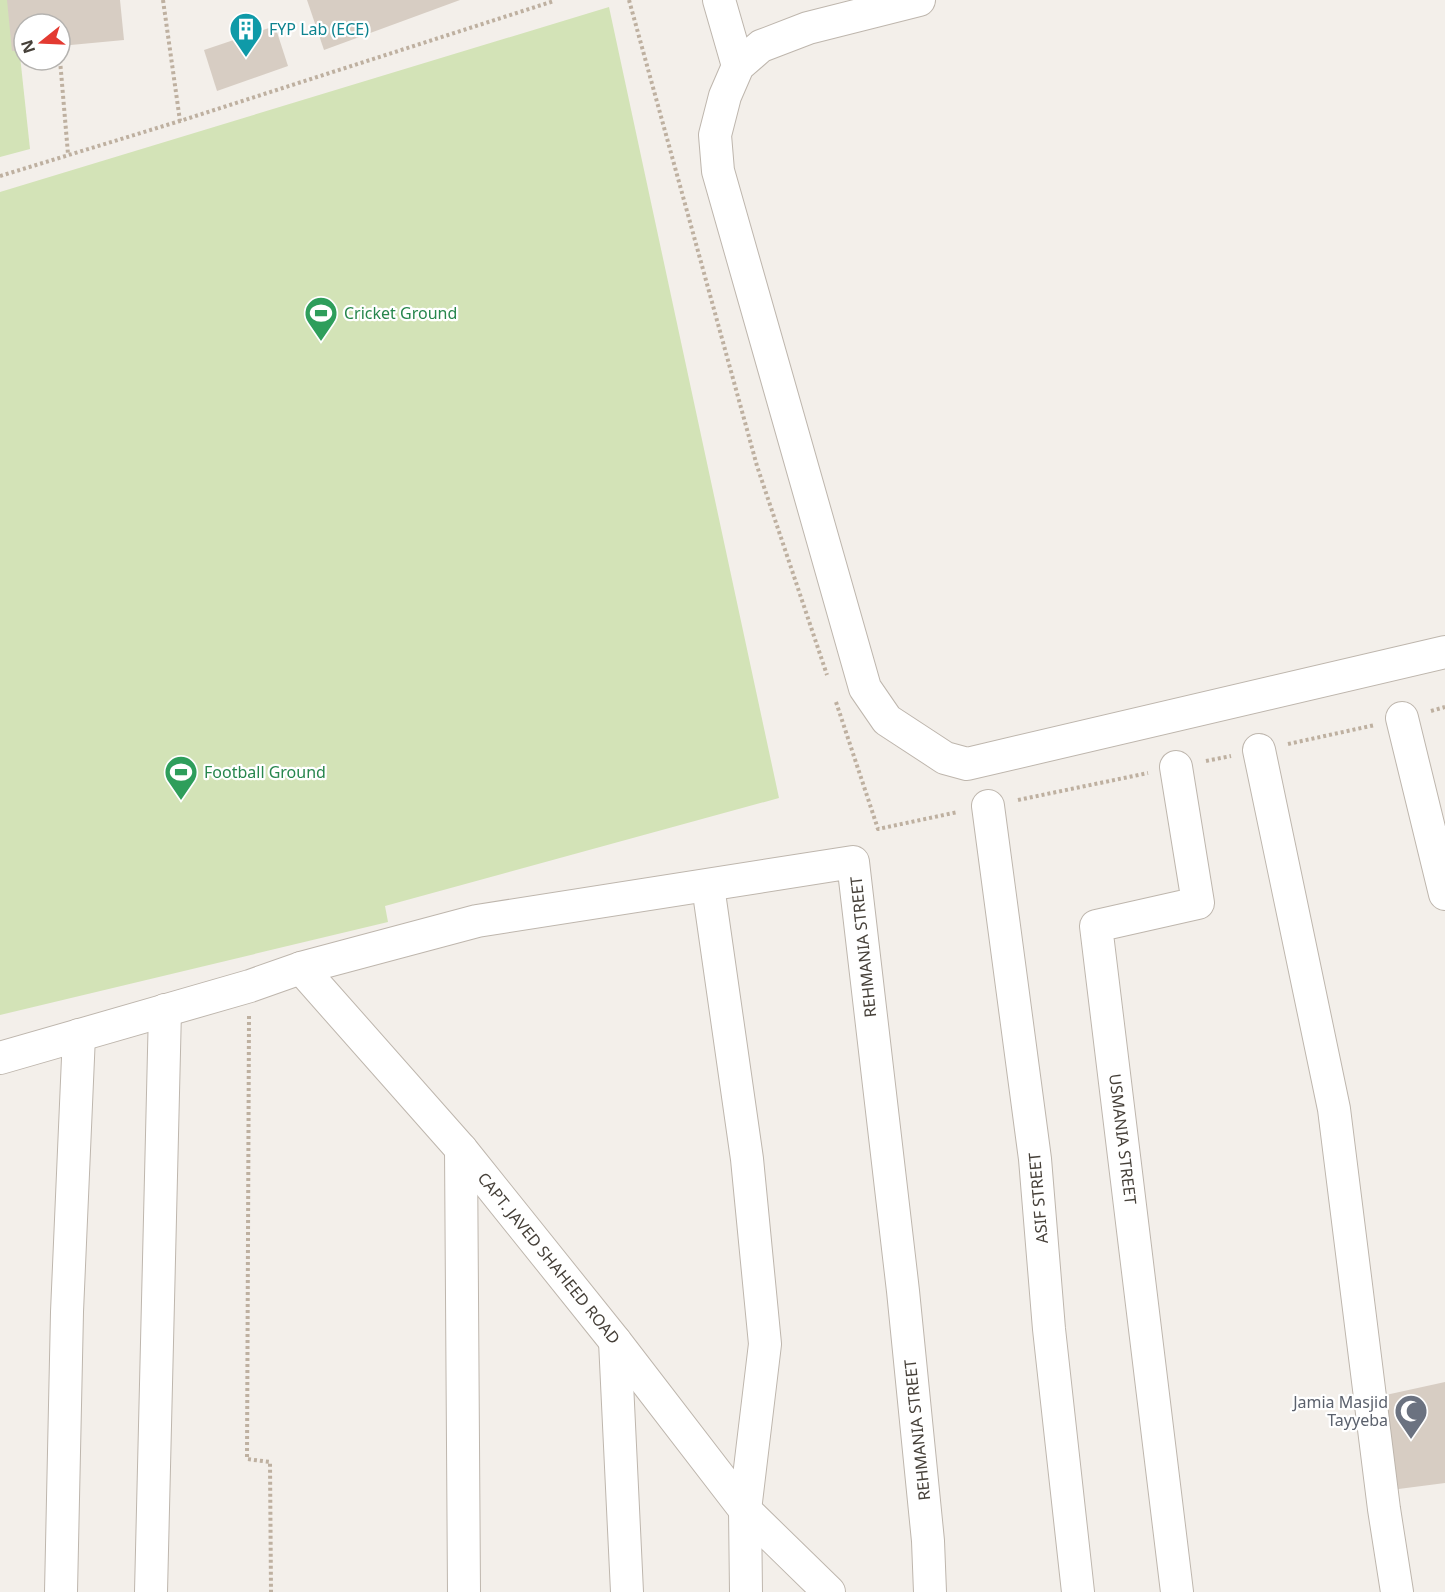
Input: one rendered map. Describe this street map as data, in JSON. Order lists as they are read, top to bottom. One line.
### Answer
{"streets":{"street":["REHMANIA STREET","USMANIA STREET","ASIF STREET","CAPT. JAVED SHAHEED ROAD"]},"crossings":[["REHMANIA STREET","CAPT. JAVED SHAHEED ROAD"]],"places":{"building":["FYP Lab (ECE)"],"sports":["Cricket Ground","Football Ground"],"mosque":["Jamia Masjid Tayyeba"]},"north":"left"}
